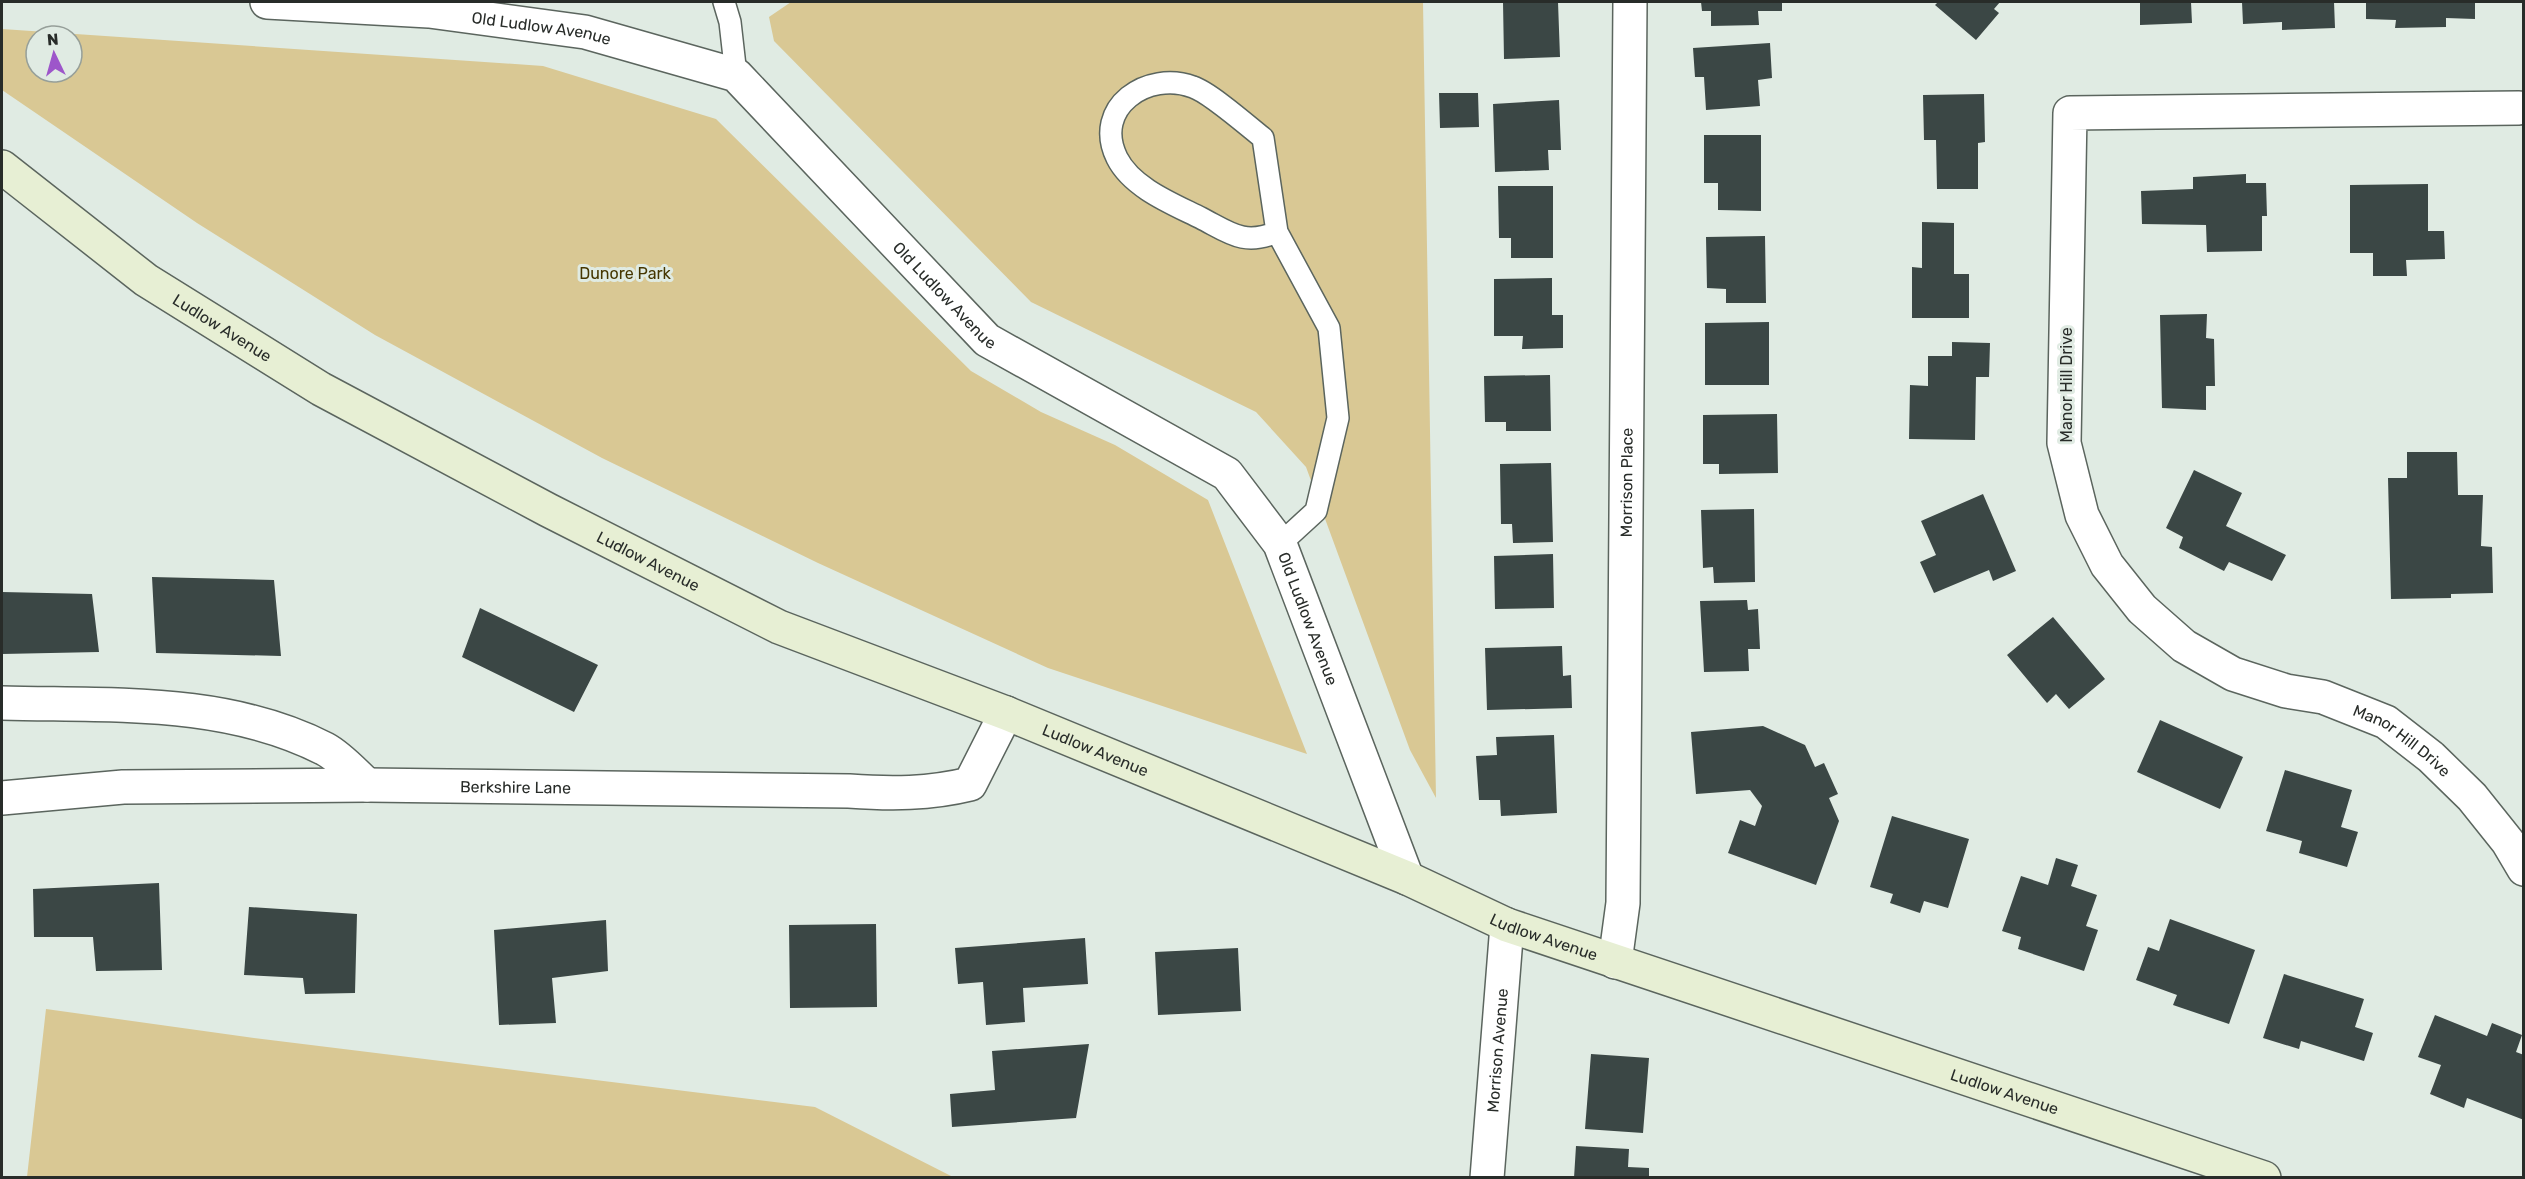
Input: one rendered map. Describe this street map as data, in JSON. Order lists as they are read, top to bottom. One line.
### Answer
{"streets":{"main road":["Ludlow Avenue"],"street":["Old Ludlow Avenue","Manor Hill Drive","Morrison Place","Berkshire Lane","Morrison Avenue"]},"crossings":[["Old Ludlow Avenue","Ludlow Avenue"],["Ludlow Avenue","Morrison Place"],["Ludlow Avenue","Berkshire Lane"],["Ludlow Avenue","Morrison Avenue"]],"parks":["Dunore Park"],"north":"top"}
